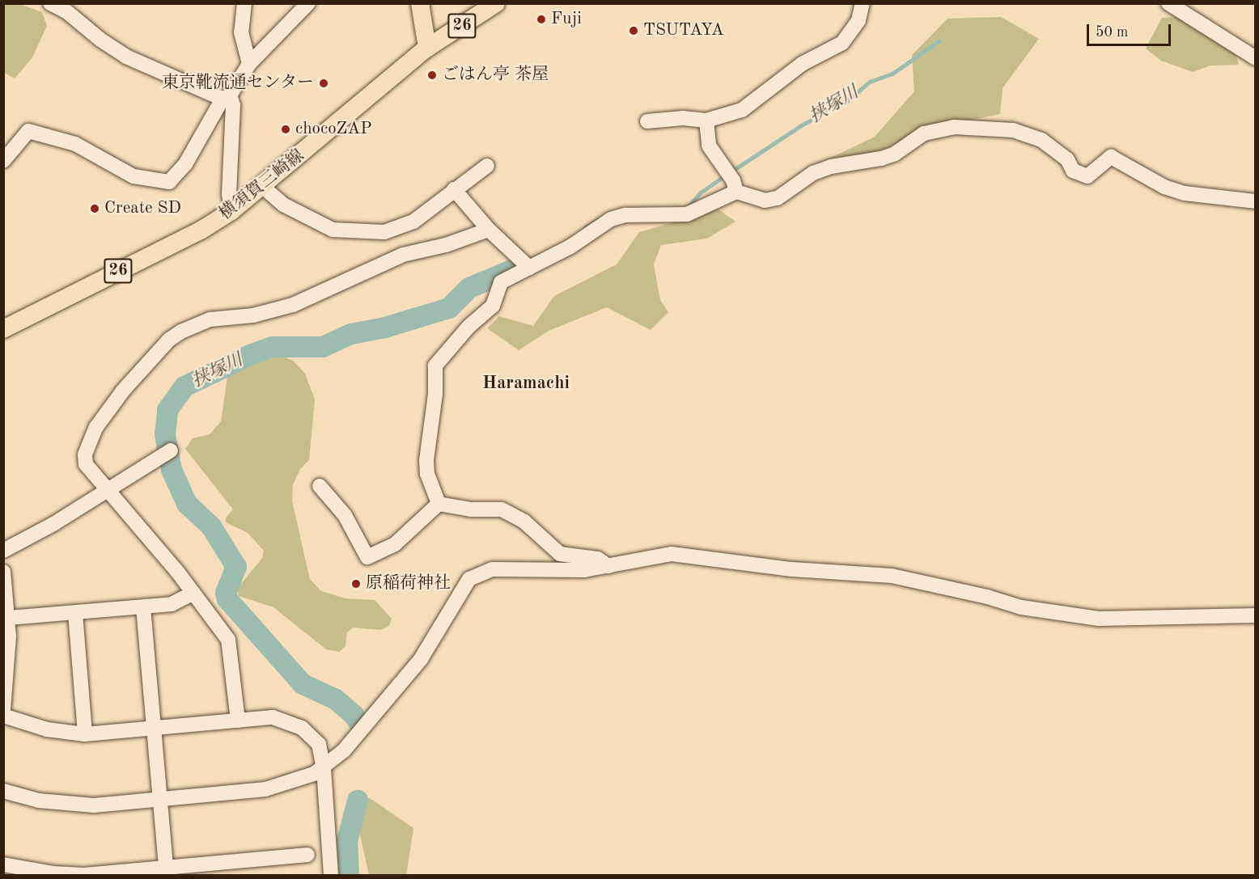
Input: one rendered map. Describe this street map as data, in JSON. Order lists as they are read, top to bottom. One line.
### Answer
{"streets":{"main road":["26","横須賀三崎線"]},"districts":["Haramachi"],"water":["挟塚川"],"places":["Fuji","TSUTAYA","ごはん亭 茶屋","東京靴流通センター","chocoZAP","Create SD","原稲荷神社"],"scale_bar":"50 m"}
